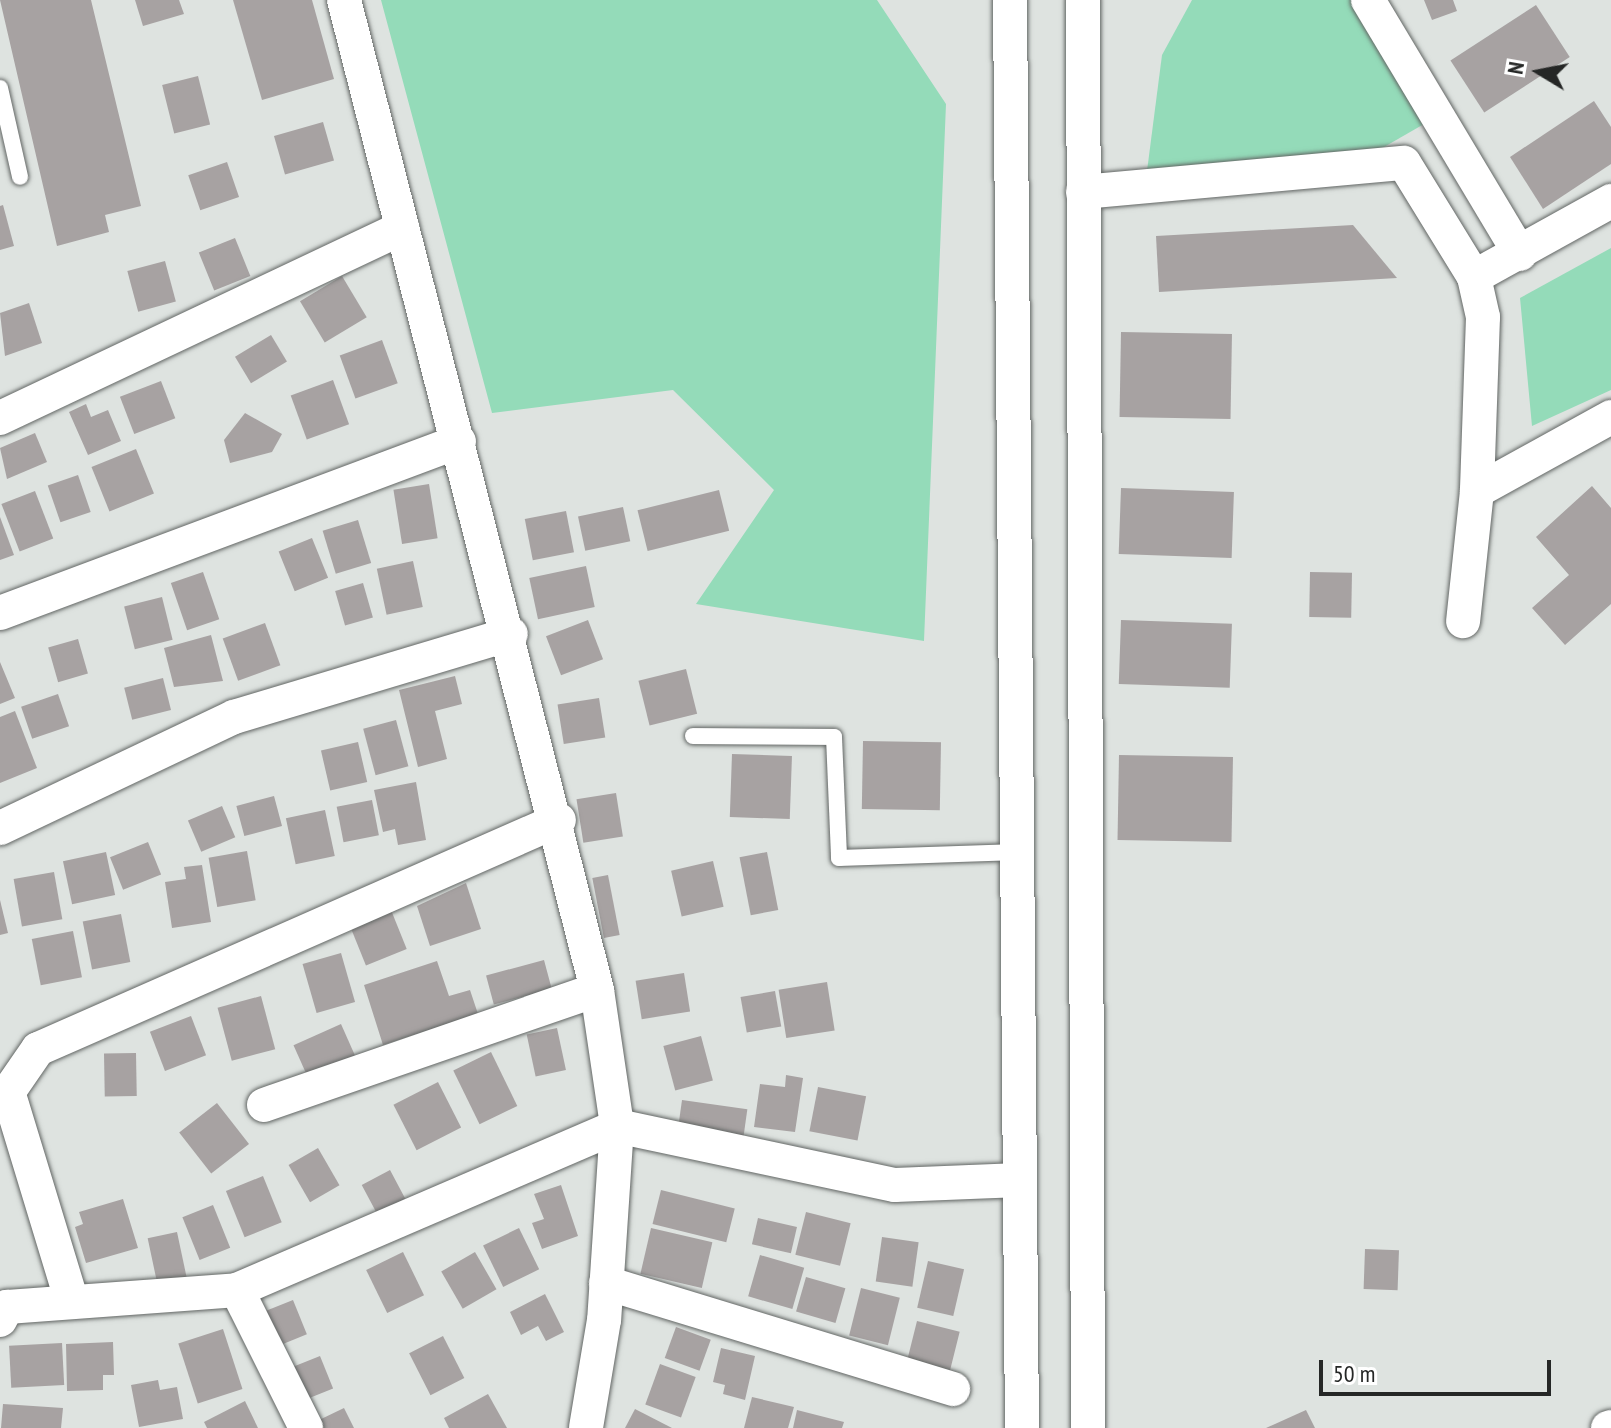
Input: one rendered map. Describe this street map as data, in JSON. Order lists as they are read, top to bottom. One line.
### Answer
{"scale_bar":"50 m","north":"left"}
